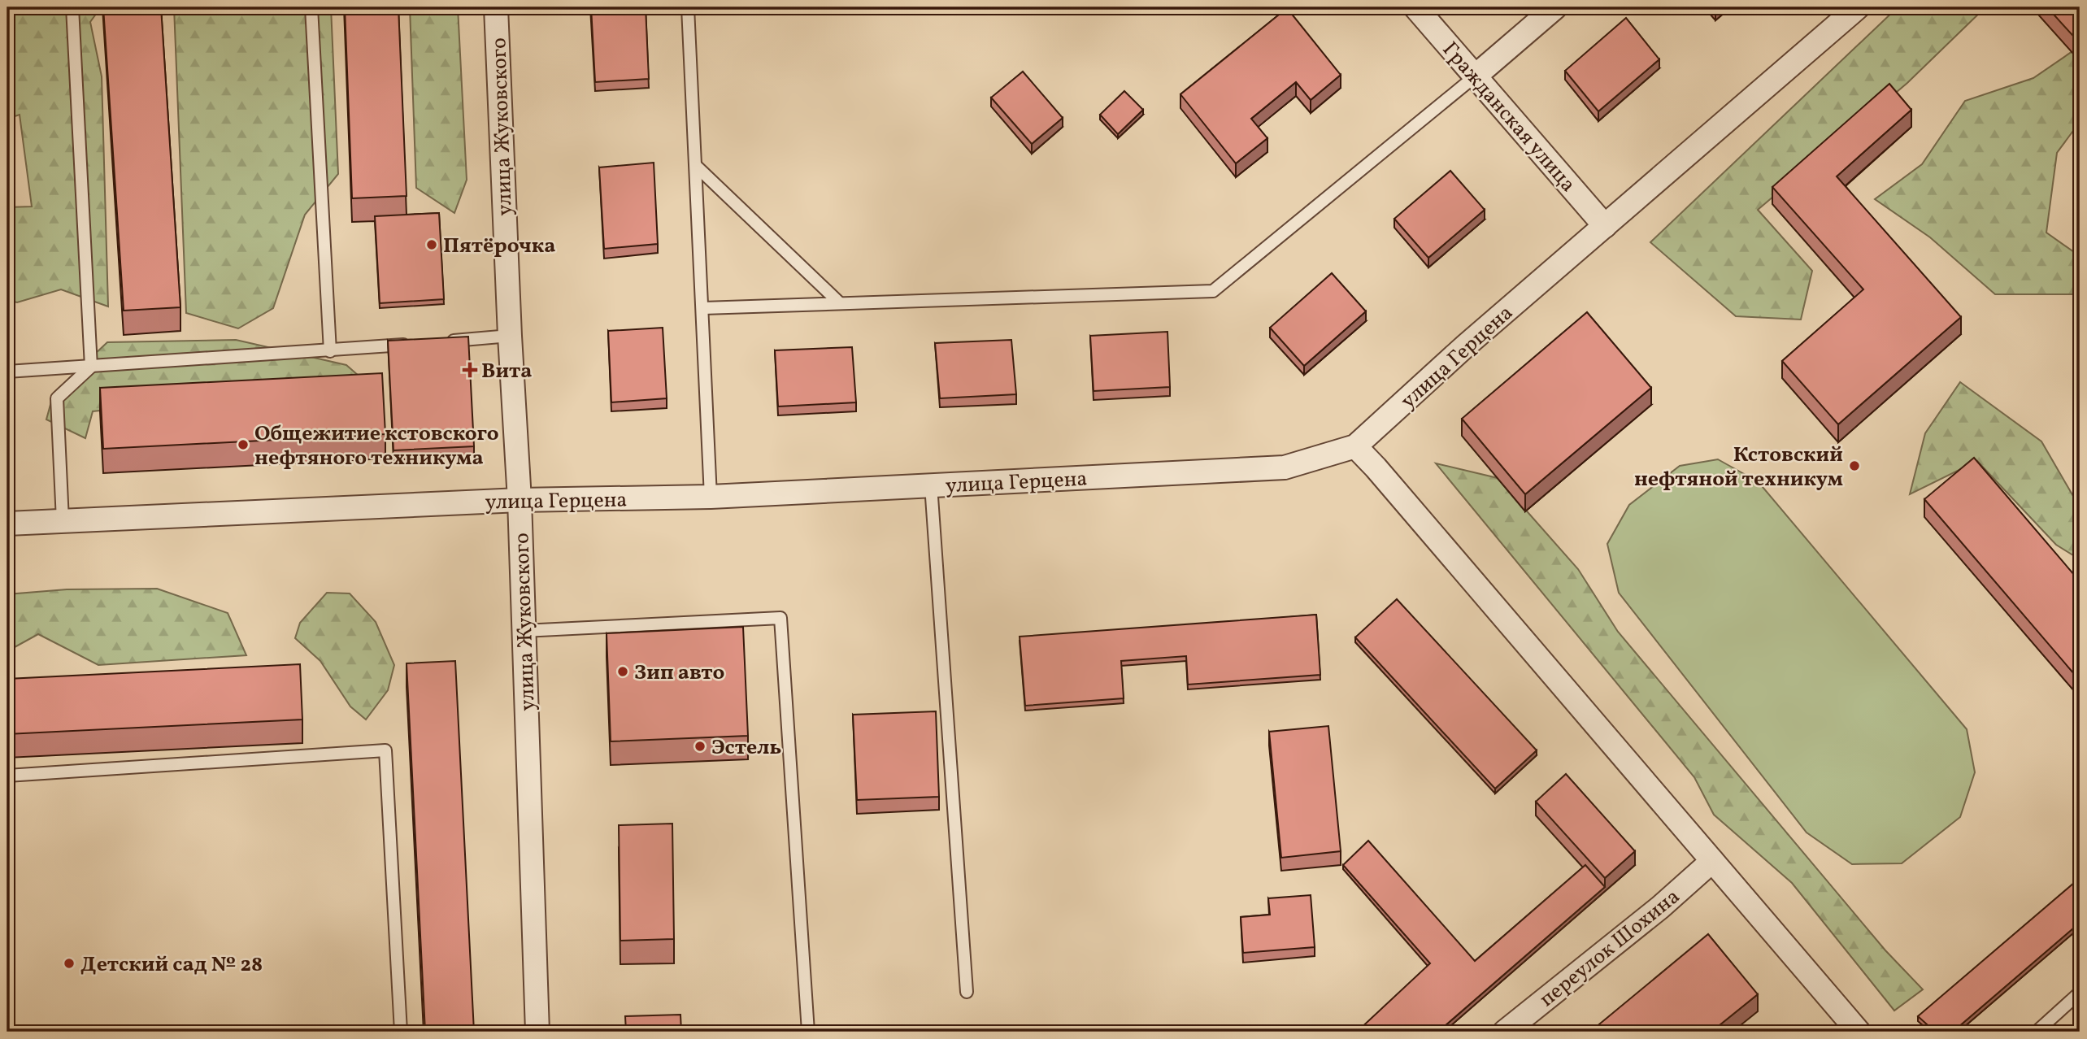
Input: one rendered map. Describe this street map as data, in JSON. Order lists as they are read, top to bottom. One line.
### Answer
{"streets":{"street":["Гражданская улица","улица Жуковского","улица Герцена","переулок Шохина"]},"crossings":[["Гражданская улица","улица Герцена"],["улица Жуковского","улица Герцена"]],"places":{"other":["Пятёрочка","Общежитие кстовского нефтяного техникума","Кстовский нефтяной техникум","Зип авто","Эстель","Детский сад № 28"],"health":["Вита"]}}
